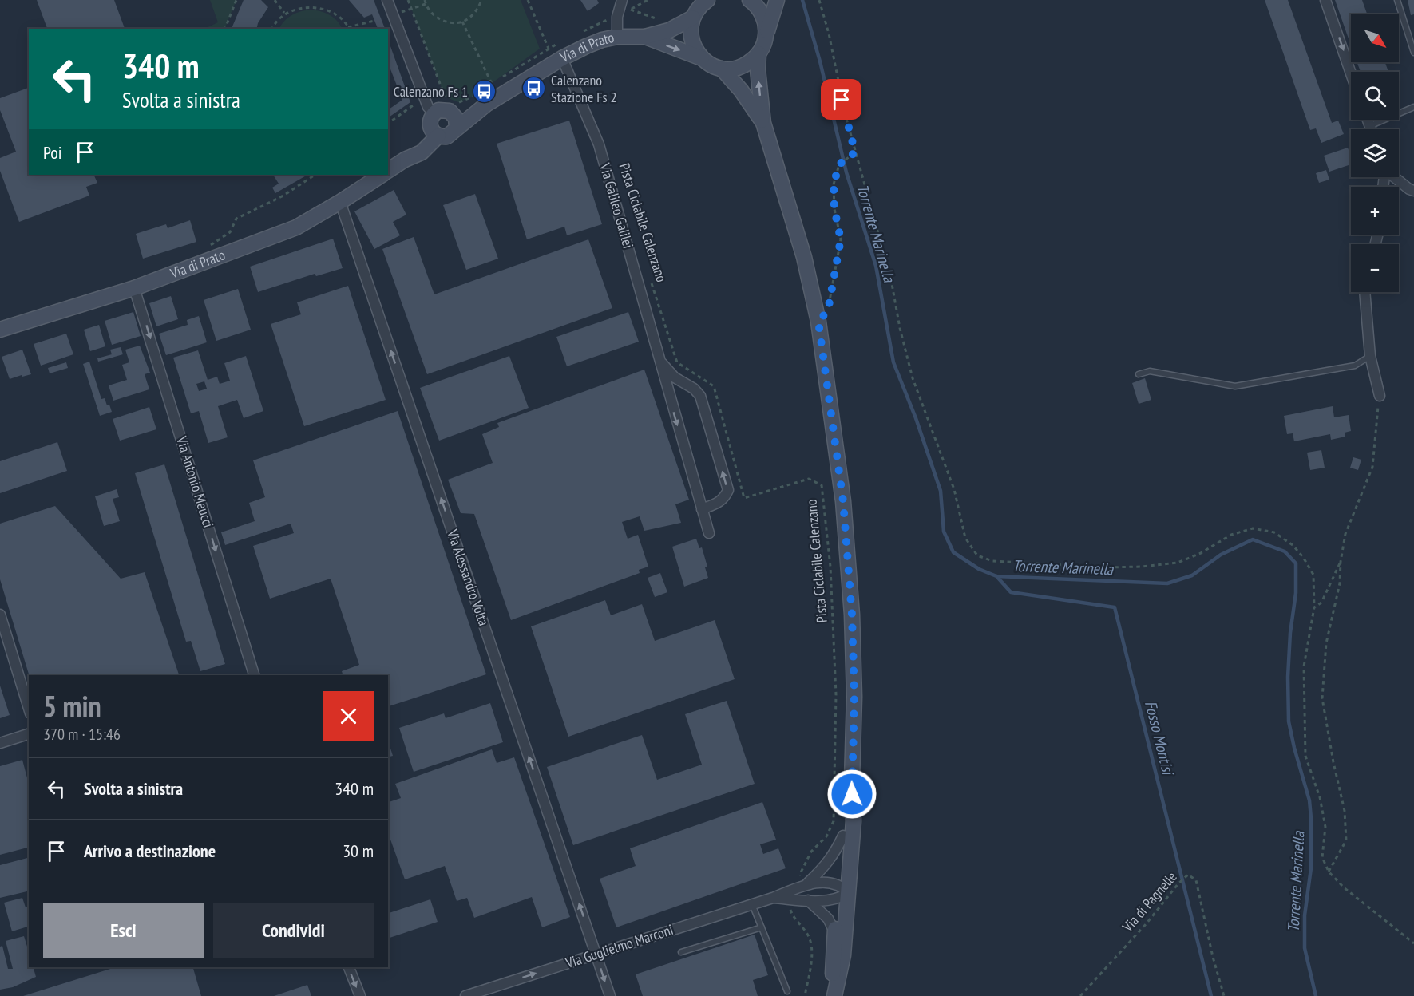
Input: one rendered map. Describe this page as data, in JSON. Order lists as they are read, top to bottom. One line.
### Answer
{"streets":{"main road":["Via di Prato"],"street":["Via Galileo Galilei","Via Antonio Meucci","Via Alessandro Volta","Via Guglielmo Marconi"],"path":["Pista Ciclabile Calenzano","Via di Pagnelle"]},"crossings":[["Via di Prato","Via Galileo Galilei"],["Via di Prato","Via Antonio Meucci"],["Via di Prato","Via Alessandro Volta"],["Via Alessandro Volta","Via Guglielmo Marconi"]],"one_way":["Via Antonio Meucci","Via Alessandro Volta"],"water":["Torrente Marinella","Fosso Montisi"],"places":{"bus stop":["Calenzano Stazione Fs 2","Calenzano Fs 1"]},"north":"bottom right","page":{"map_buttons":["+","−"],"turn":["340 m","Svolta a sinistra"],"then":"Poi","heading":["5 min","370 m · 15:46"],"list":[{"name":"Svolta a sinistra","value":"340 m"},{"name":"Arrivo a destinazione","value":"30 m"}],"buttons":["Esci","Condividi"]}}
